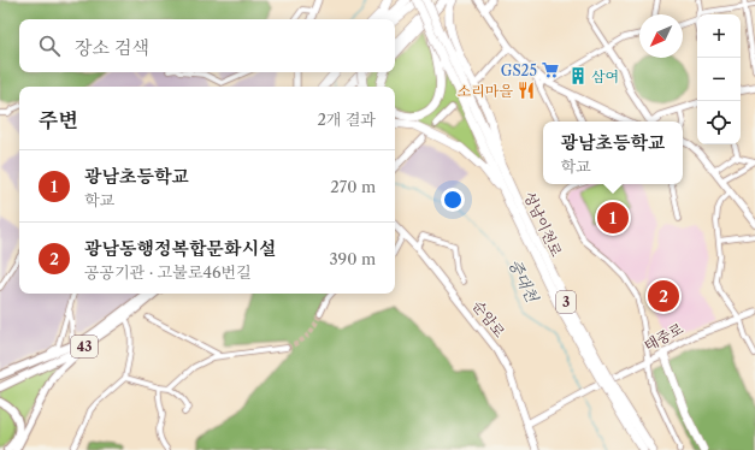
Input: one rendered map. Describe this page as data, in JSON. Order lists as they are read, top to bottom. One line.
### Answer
{"streets":{"highway":["성남이천로","3"],"main road":["43"],"street":["순암로","태중로"]},"crossings":[["순암로","태중로"]],"water":["중대천"],"places":{"supermarket":["GS25"],"building":["삼여"],"restaurant":["소리마을"]},"north":"bottom left","page":{"map_buttons":["+","−"],"search":"장소 검색","heading":["주변","2개 결과"],"popup":["광남초등학교","학교"],"list":[{"mark":"1","name":"광남초등학교","note":"학교","value":"270 m"},{"mark":"2","name":"광남동행정복합문화시설","note":"공공기관 · 고불로46번길","value":"390 m"}],"pins":["1","2"]}}
